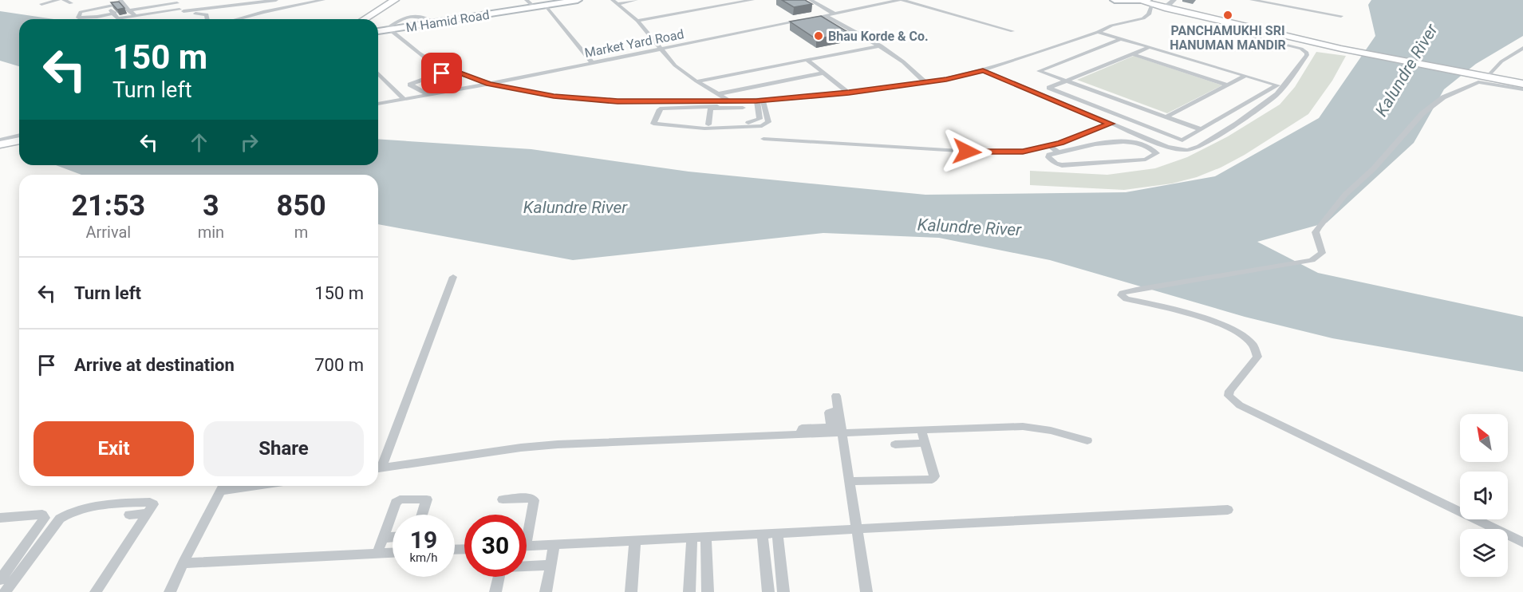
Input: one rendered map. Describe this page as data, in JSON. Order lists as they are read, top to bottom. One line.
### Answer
{"streets":{"main road":["M Hamid Road"],"street":["Market Yard Road"]},"water":["Kalundre River"],"places":["PANCHAMUKHI SRI HANUMAN MANDIR","Bhau Korde & Co."],"north":"top left","page":{"turn":["150 m","Turn left"],"eta":["21:53","Arrival","3","min","850","m"],"list":[{"name":"Turn left","value":"150 m"},{"name":"Arrive at destination","value":"700 m"}],"buttons":["Exit","Share"],"speed":"19 km/h","limit":"30"}}
